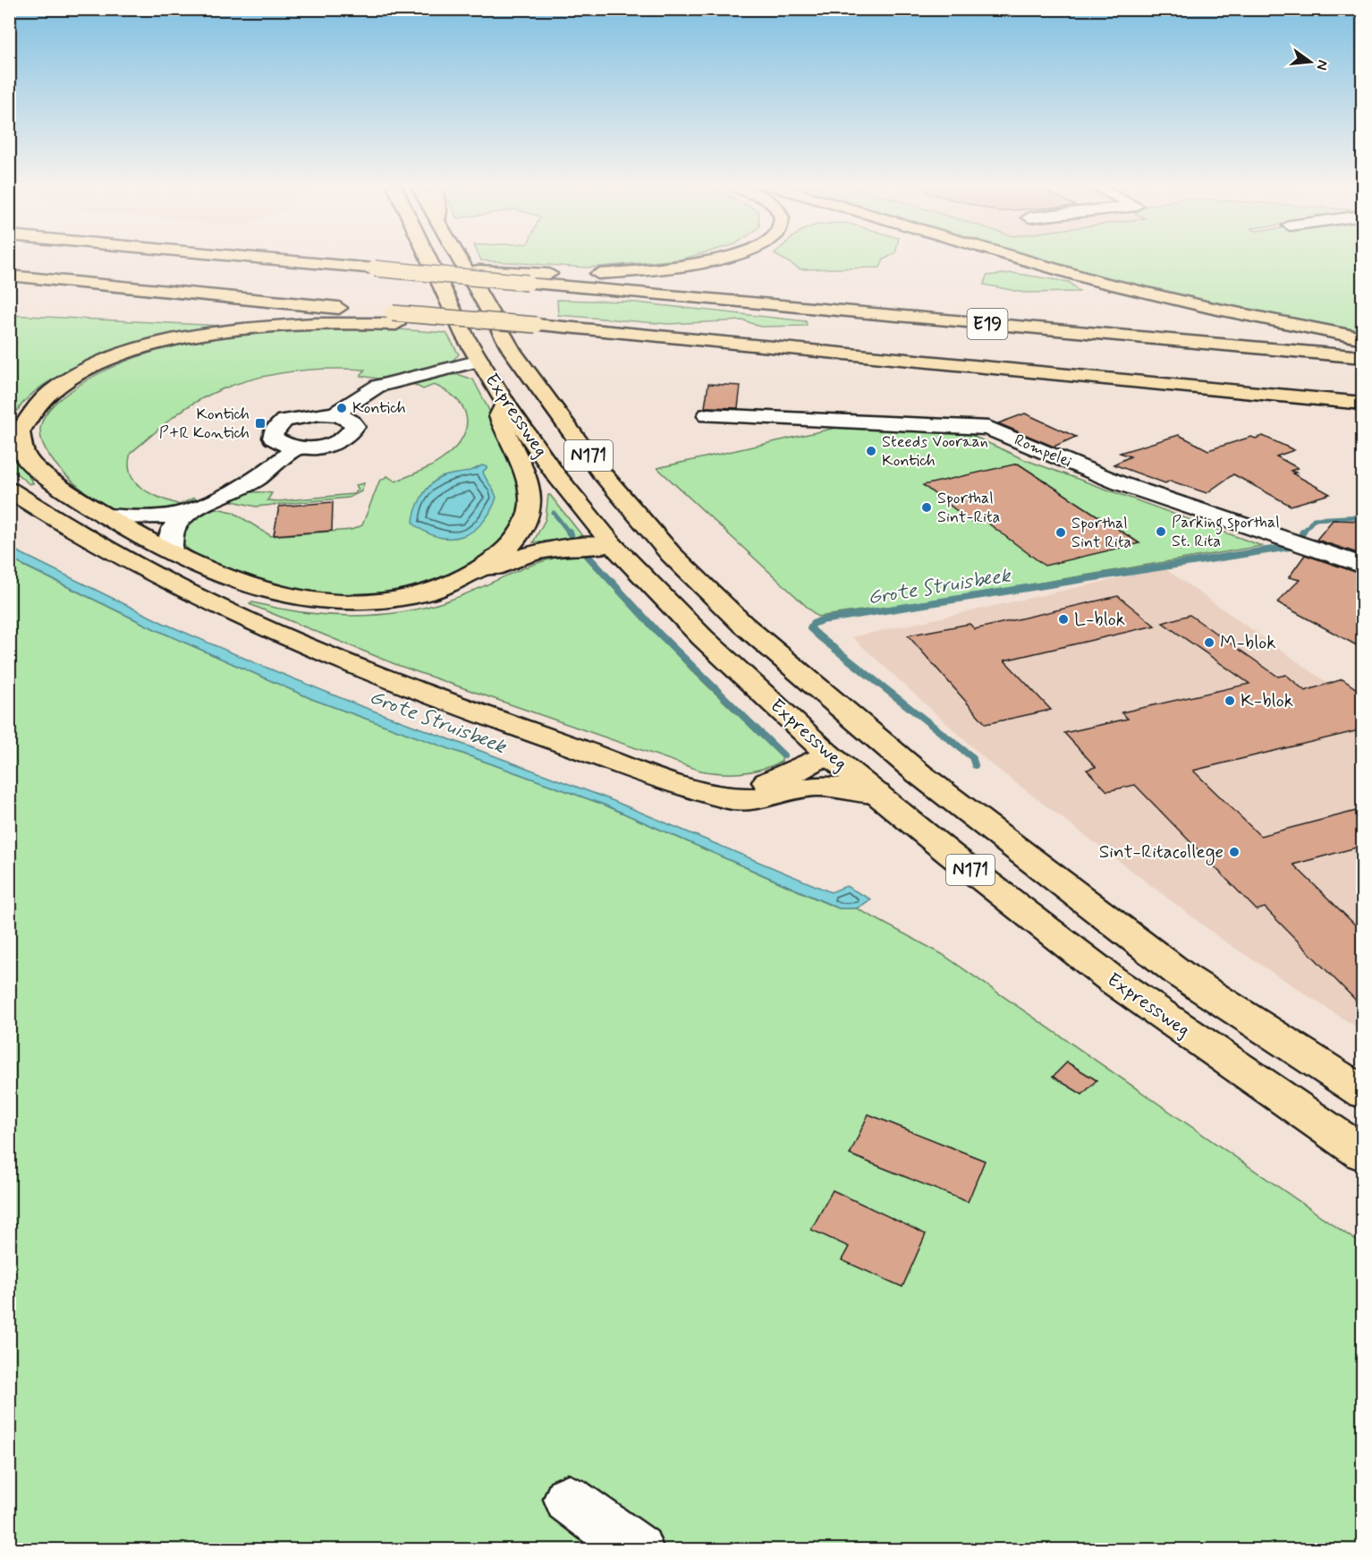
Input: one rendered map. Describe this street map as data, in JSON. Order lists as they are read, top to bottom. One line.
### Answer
{"streets":{"highway":["E19","Expressweg","N171"],"street":["Rompelei"]},"water":["Grote Struisbeek"],"places":{"other":["Kontich","Steeds Vooraan Kontich","Sporthal Sint-Rita","Parking sporthal St. Rita","Sporthal Sint Rita","L-blok","M-blok","K-blok","Sint-Ritacollege"],"transit":["Kontich P+R Kontich"]},"north":"right"}
